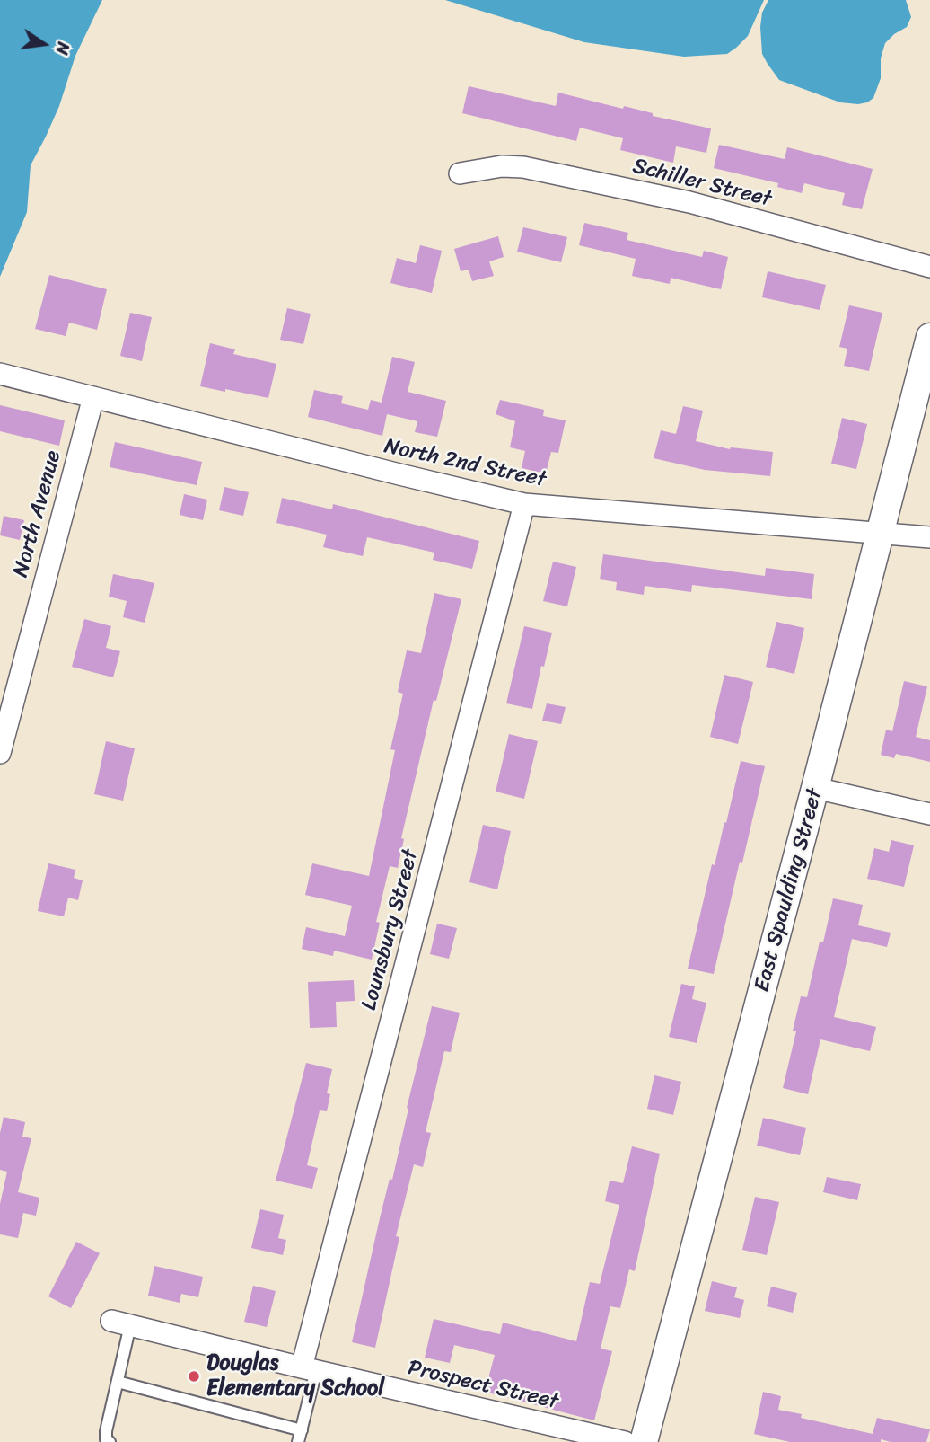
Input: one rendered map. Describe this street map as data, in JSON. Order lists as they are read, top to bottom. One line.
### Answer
{"streets":{"street":["Schiller Street","North 2nd Street","North Avenue","East Spaulding Street","Lounsbury Street","Prospect Street"]},"crossings":[["North 2nd Street","North Avenue"],["North 2nd Street","East Spaulding Street"],["North 2nd Street","Lounsbury Street"],["Lounsbury Street","Prospect Street"]],"places":["Douglas Elementary School"],"north":"right"}
